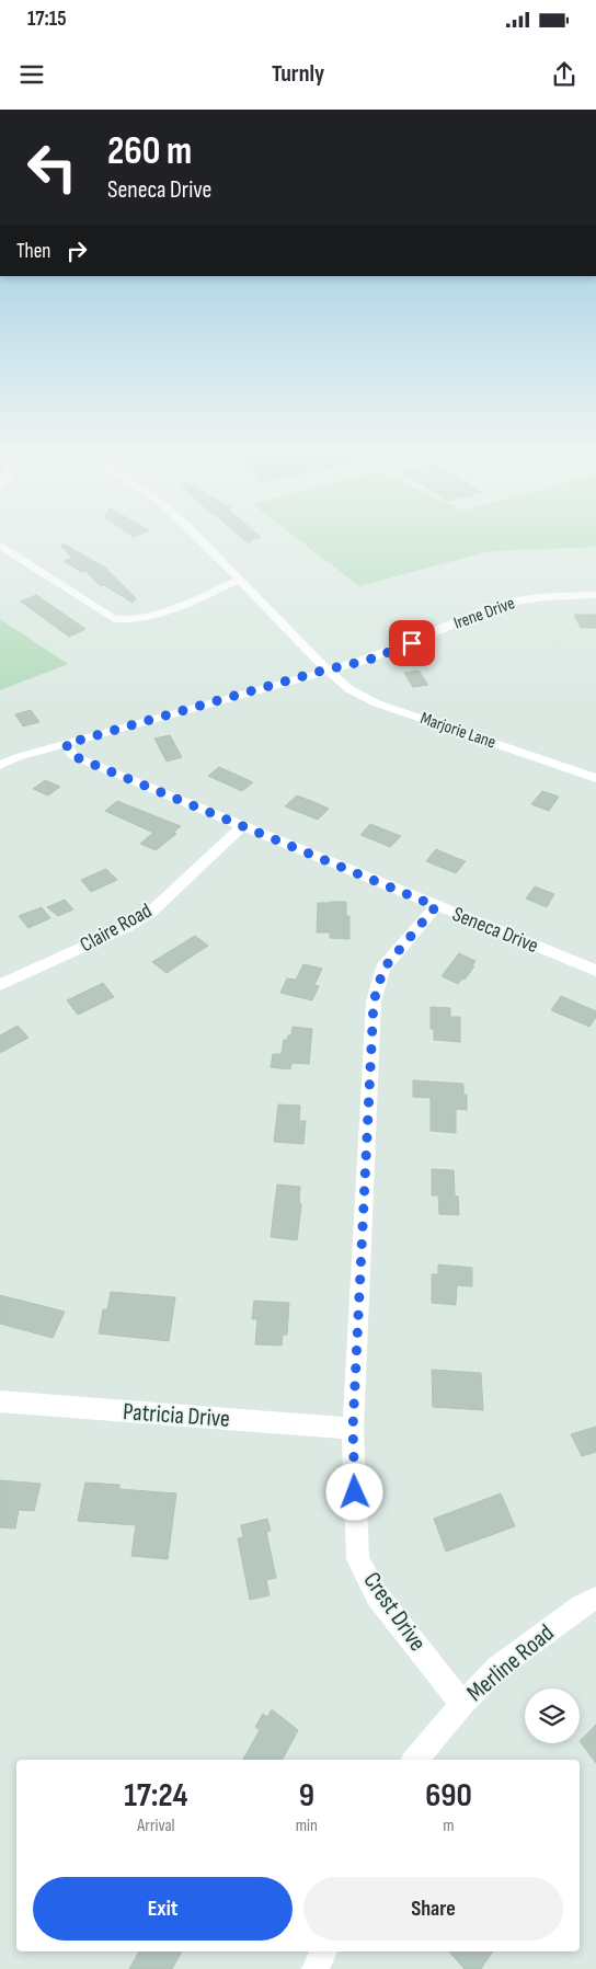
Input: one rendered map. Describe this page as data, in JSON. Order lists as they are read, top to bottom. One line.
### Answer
{"streets":{"street":["Irene Drive","Marjorie Lane","Claire Road","Seneca Drive","Patricia Drive","Crest Drive","Merline Road"]},"crossings":[["Irene Drive","Marjorie Lane"],["Irene Drive","Seneca Drive"],["Claire Road","Seneca Drive"],["Seneca Drive","Crest Drive"],["Patricia Drive","Crest Drive"],["Crest Drive","Merline Road"]],"page":{"status":"17:15","header":"Turnly","turn":["260 m","Seneca Drive"],"then":"Then","eta":["17:24","Arrival","9","min","690","m"],"buttons":["Exit","Share"]}}
